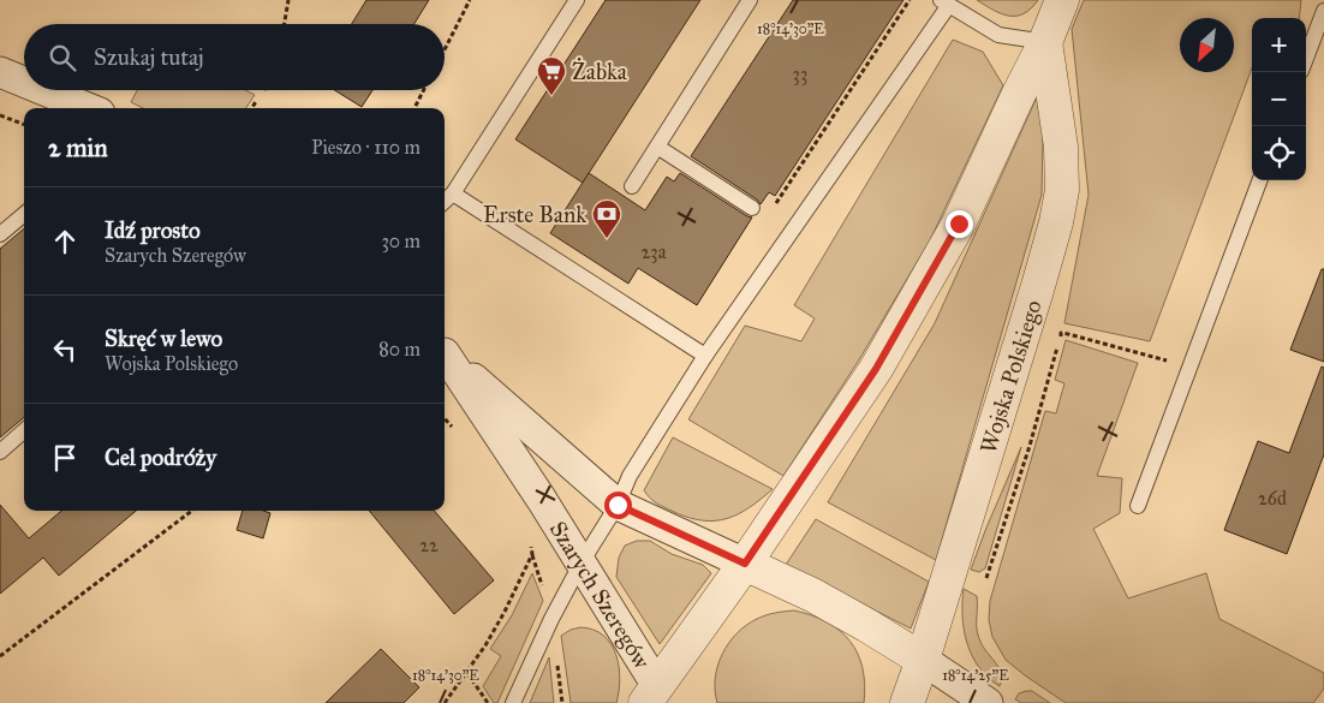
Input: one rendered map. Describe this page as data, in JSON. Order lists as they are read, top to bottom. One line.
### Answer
{"streets":{"street":["Wojska Polskiego","Szarych Szeregów"]},"places":{"supermarket":["Żabka"],"bank":["Erste Bank"]},"house_numbers":["33","23a","26d","22"],"north":"bottom left","page":{"map_buttons":["+","−"],"search":"Szukaj tutaj","heading":["2 min","Pieszo · 110 m"],"list":[["Idź prosto","Szarych Szeregów","30 m"],["Skręć w lewo","Wojska Polskiego","80 m"],"Cel podróży"]},"coordinates":["18°14'30\"E","18°14'25\"E"]}
